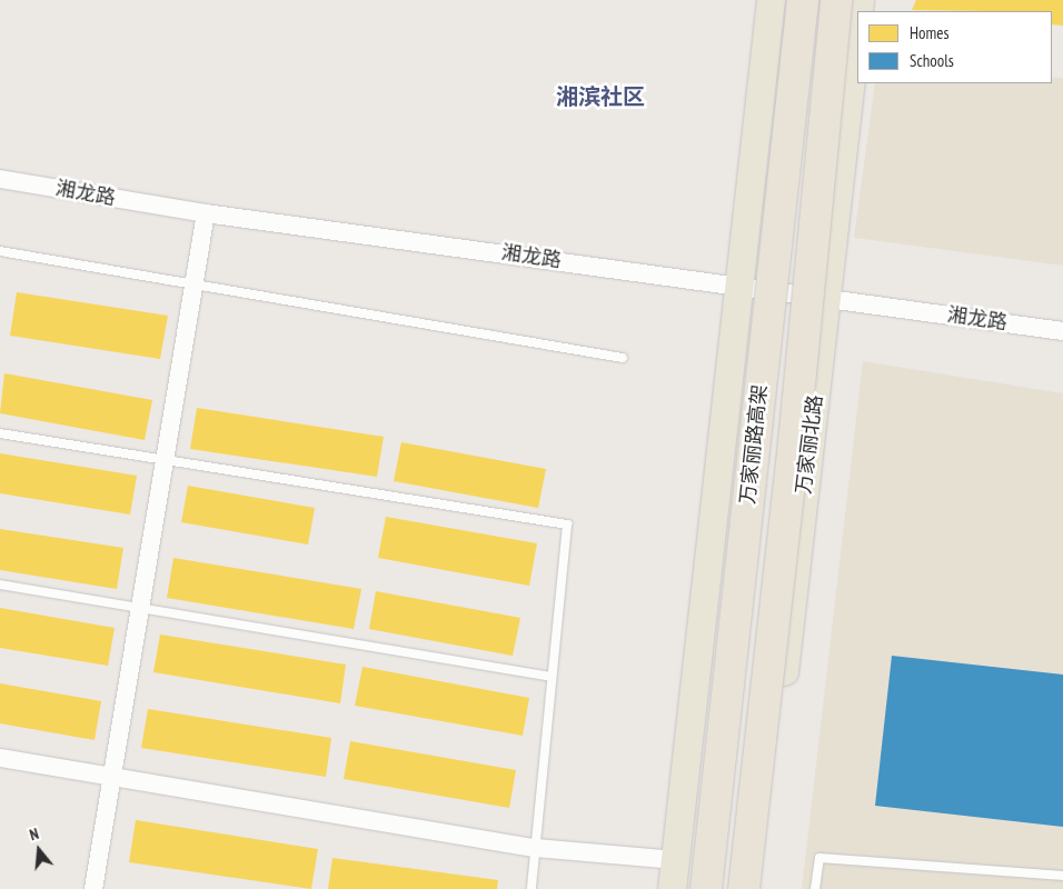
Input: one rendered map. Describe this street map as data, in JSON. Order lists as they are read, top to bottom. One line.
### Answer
{"streets":{"highway":["万家丽路高架"],"main road":["万家丽北路"],"street":["湘龙路"]},"crossings":[["湘龙路","万家丽北路"]],"districts":["湘滨社区"],"legend":["Homes","Schools"],"north":"top"}
